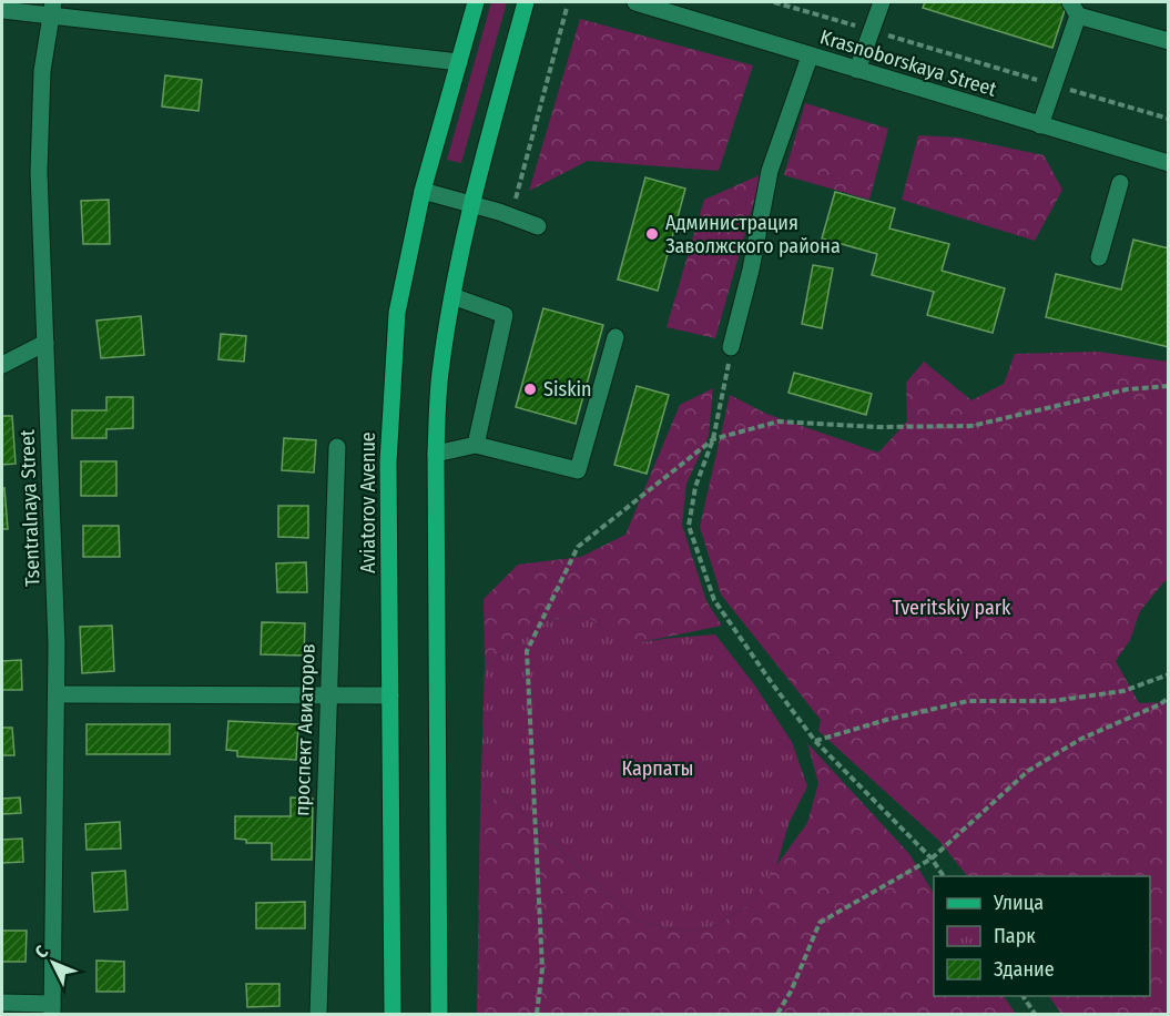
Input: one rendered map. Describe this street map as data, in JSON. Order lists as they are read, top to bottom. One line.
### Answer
{"streets":{"main road":["Aviatorov Avenue"],"street":["Krasnoborskaya Street","Tsentralnaya Street","проспект Авиаторов"]},"parks":["Tveritskiy park","Карпаты"],"places":["Администрация Заволжского района","Siskin"],"legend":["Улица","Парк","Здание"],"north":"top left"}
